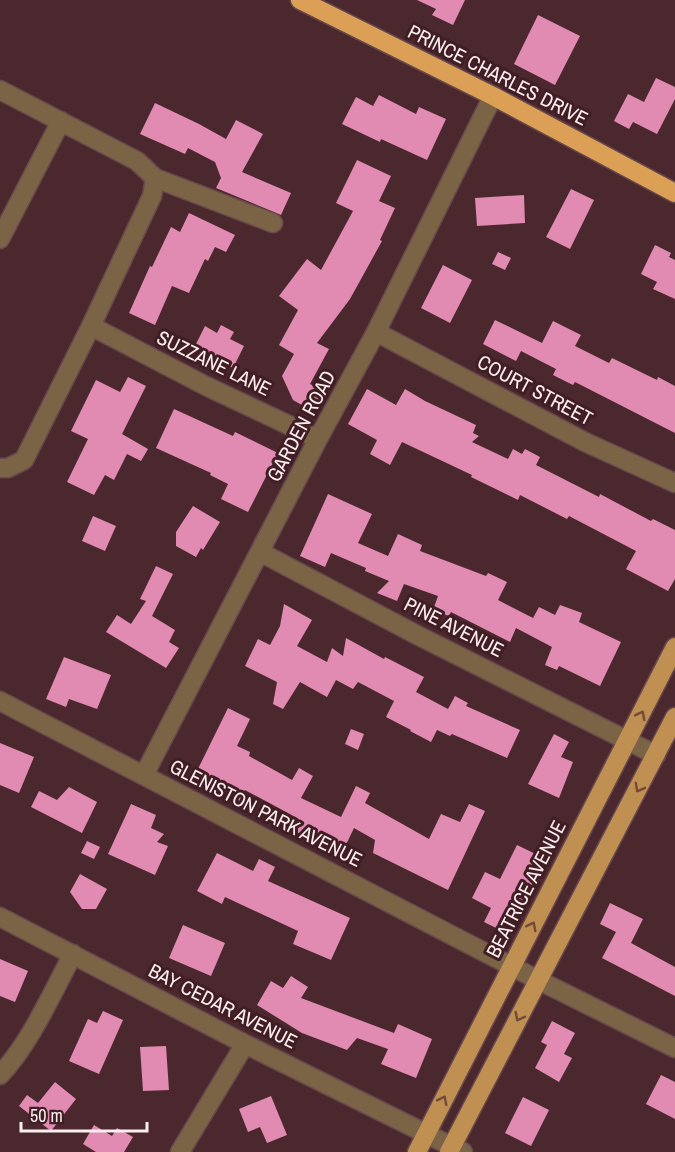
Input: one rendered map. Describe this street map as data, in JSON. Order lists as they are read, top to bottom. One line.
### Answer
{"streets":{"highway":["PRINCE CHARLES DRIVE"],"main road":["BEATRICE AVENUE"],"street":["SUZZANE LANE","COURT STREET","GARDEN ROAD","PINE AVENUE","GLENISTON PARK AVENUE","BAY CEDAR AVENUE"]},"crossings":[["PRINCE CHARLES DRIVE","GARDEN ROAD"],["SUZZANE LANE","GARDEN ROAD"],["COURT STREET","GARDEN ROAD"],["GARDEN ROAD","PINE AVENUE"],["GARDEN ROAD","GLENISTON PARK AVENUE"],["PINE AVENUE","BEATRICE AVENUE"],["GLENISTON PARK AVENUE","BEATRICE AVENUE"],["BEATRICE AVENUE","BAY CEDAR AVENUE"]],"scale_bar":"50 m"}
